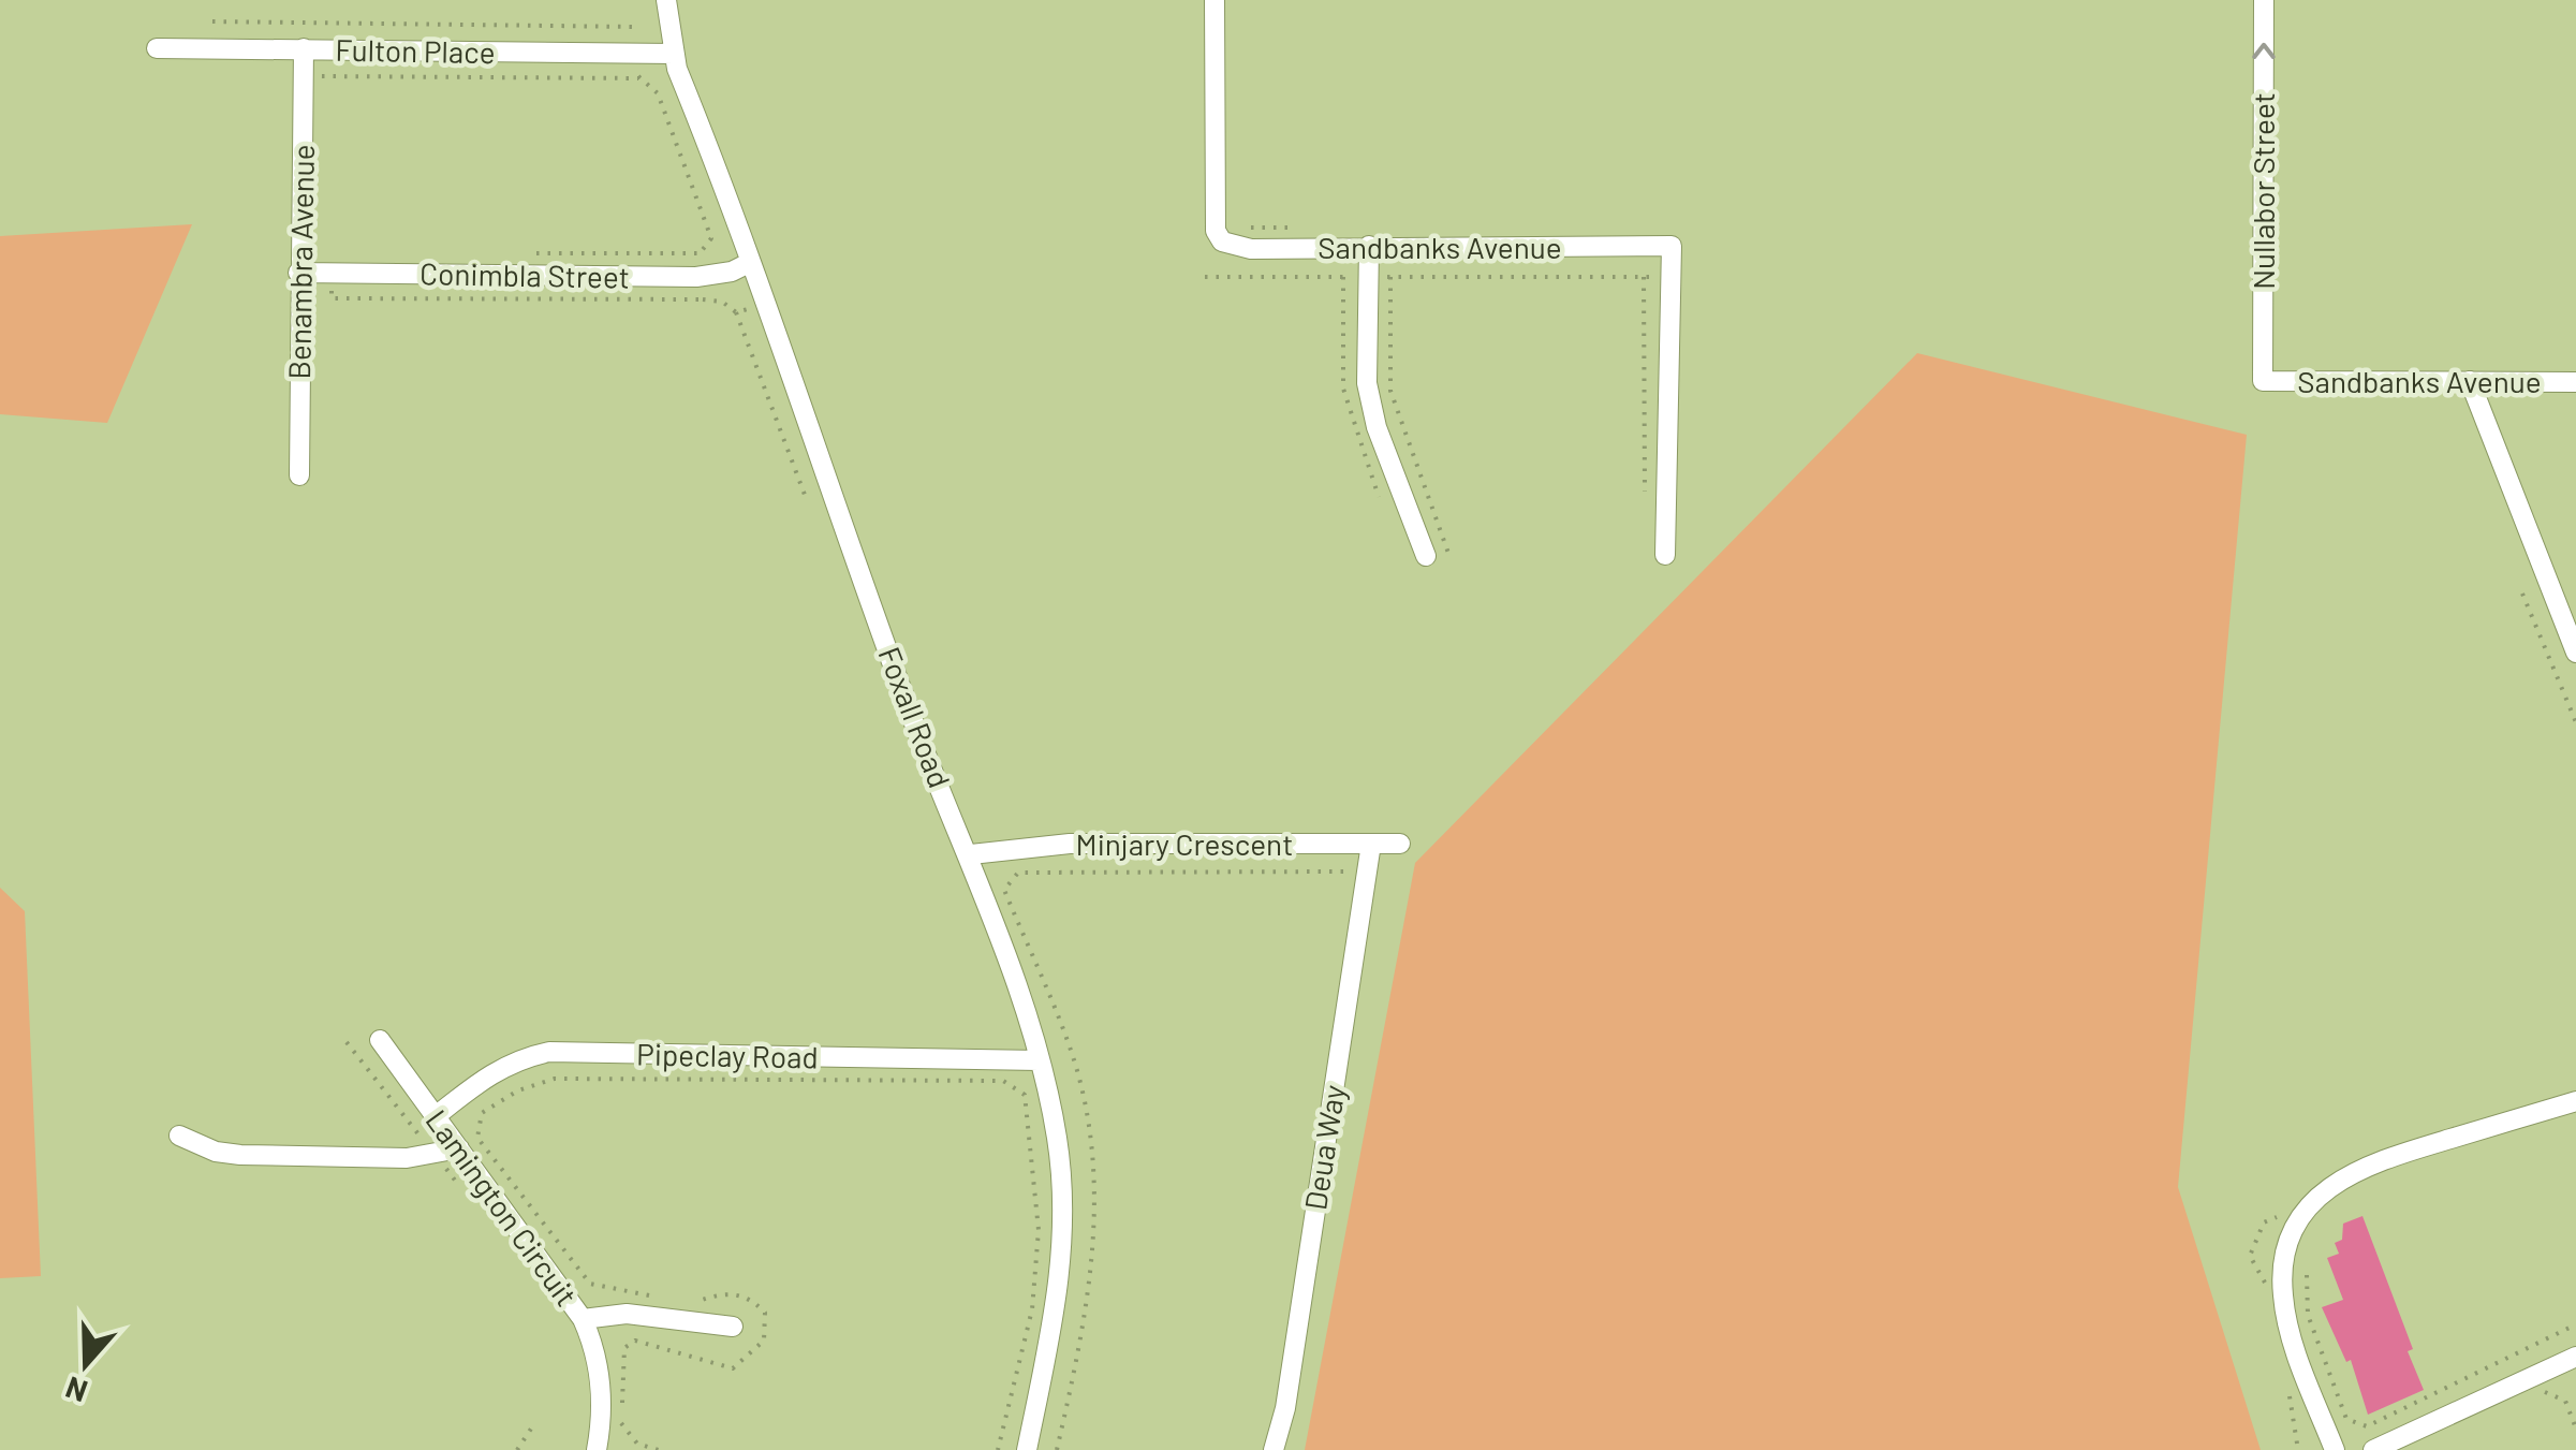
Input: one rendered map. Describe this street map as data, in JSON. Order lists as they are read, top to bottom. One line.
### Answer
{"streets":{"street":["Fulton Place","Nullabor Street","Sandbanks Avenue","Benambra Avenue","Conimbla Street","Foxall Road","Minjary Crescent","Pipeclay Road","Deua Way","Lamington Circuit"]},"crossings":[["Fulton Place","Benambra Avenue"],["Fulton Place","Foxall Road"],["Nullabor Street","Sandbanks Avenue"],["Benambra Avenue","Conimbla Street"],["Conimbla Street","Foxall Road"],["Foxall Road","Minjary Crescent"],["Foxall Road","Pipeclay Road"],["Minjary Crescent","Deua Way"],["Pipeclay Road","Lamington Circuit"]],"one_way":["Nullabor Street"],"north":"bottom"}
